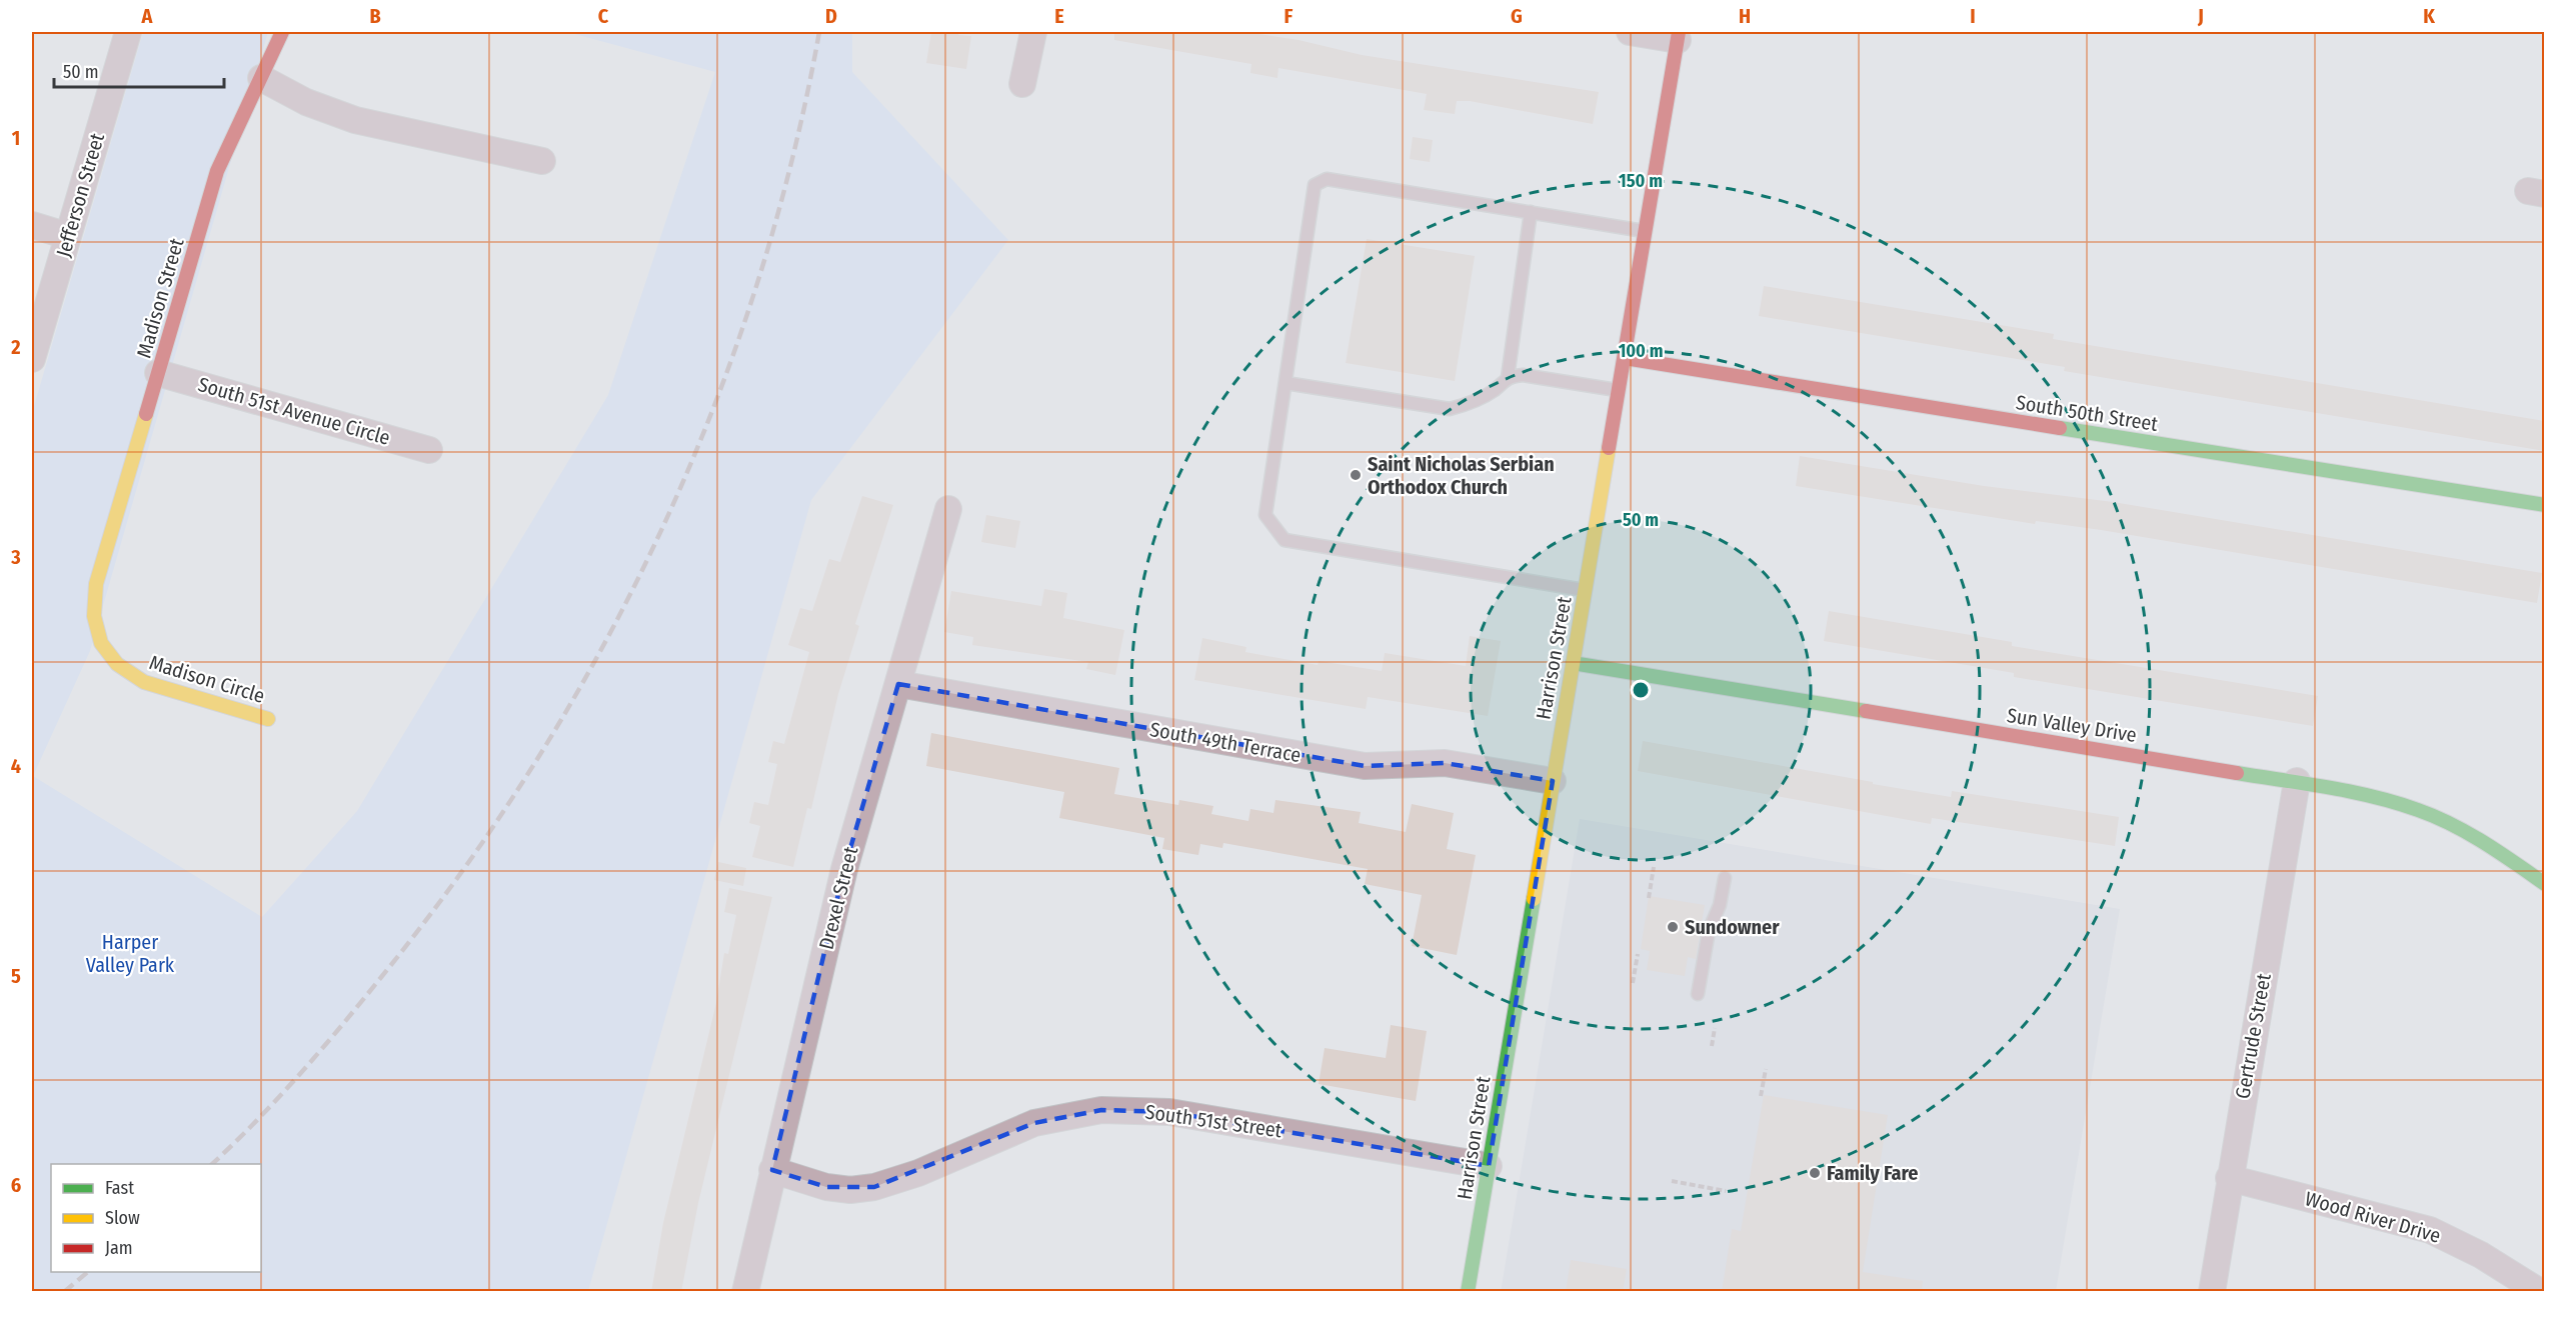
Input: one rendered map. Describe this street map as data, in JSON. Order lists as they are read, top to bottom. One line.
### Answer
{"streets":{"street":["Jefferson Street","Madison Street","South 51st Avenue Circle","South 50th Street","Harrison Street","Madison Circle","Sun Valley Drive","South 49th Terrace","Drexel Street","Gertrude Street","South 51st Street","Wood River Drive"]},"crossings":[["Madison Street","South 51st Avenue Circle"],["Madison Street","Madison Circle"],["South 50th Street","Harrison Street"],["Harrison Street","Sun Valley Drive"],["Harrison Street","South 49th Terrace"],["Harrison Street","South 51st Street"],["Sun Valley Drive","Gertrude Street"],["South 49th Terrace","Drexel Street"],["Drexel Street","South 51st Street"],["Gertrude Street","Wood River Drive"]],"parks":["Harper Valley Park"],"places":["Saint Nicholas Serbian Orthodox Church","Sundowner","Family Fare"],"legend":["Fast","Slow","Jam"],"scale_bar":"50 m","grid":{"columns":["A","B","C","D","E","F","G","H","I","J","K"],"rows":["1","2","3","4","5","6"]},"rings":["150 m","100 m","50 m"]}
